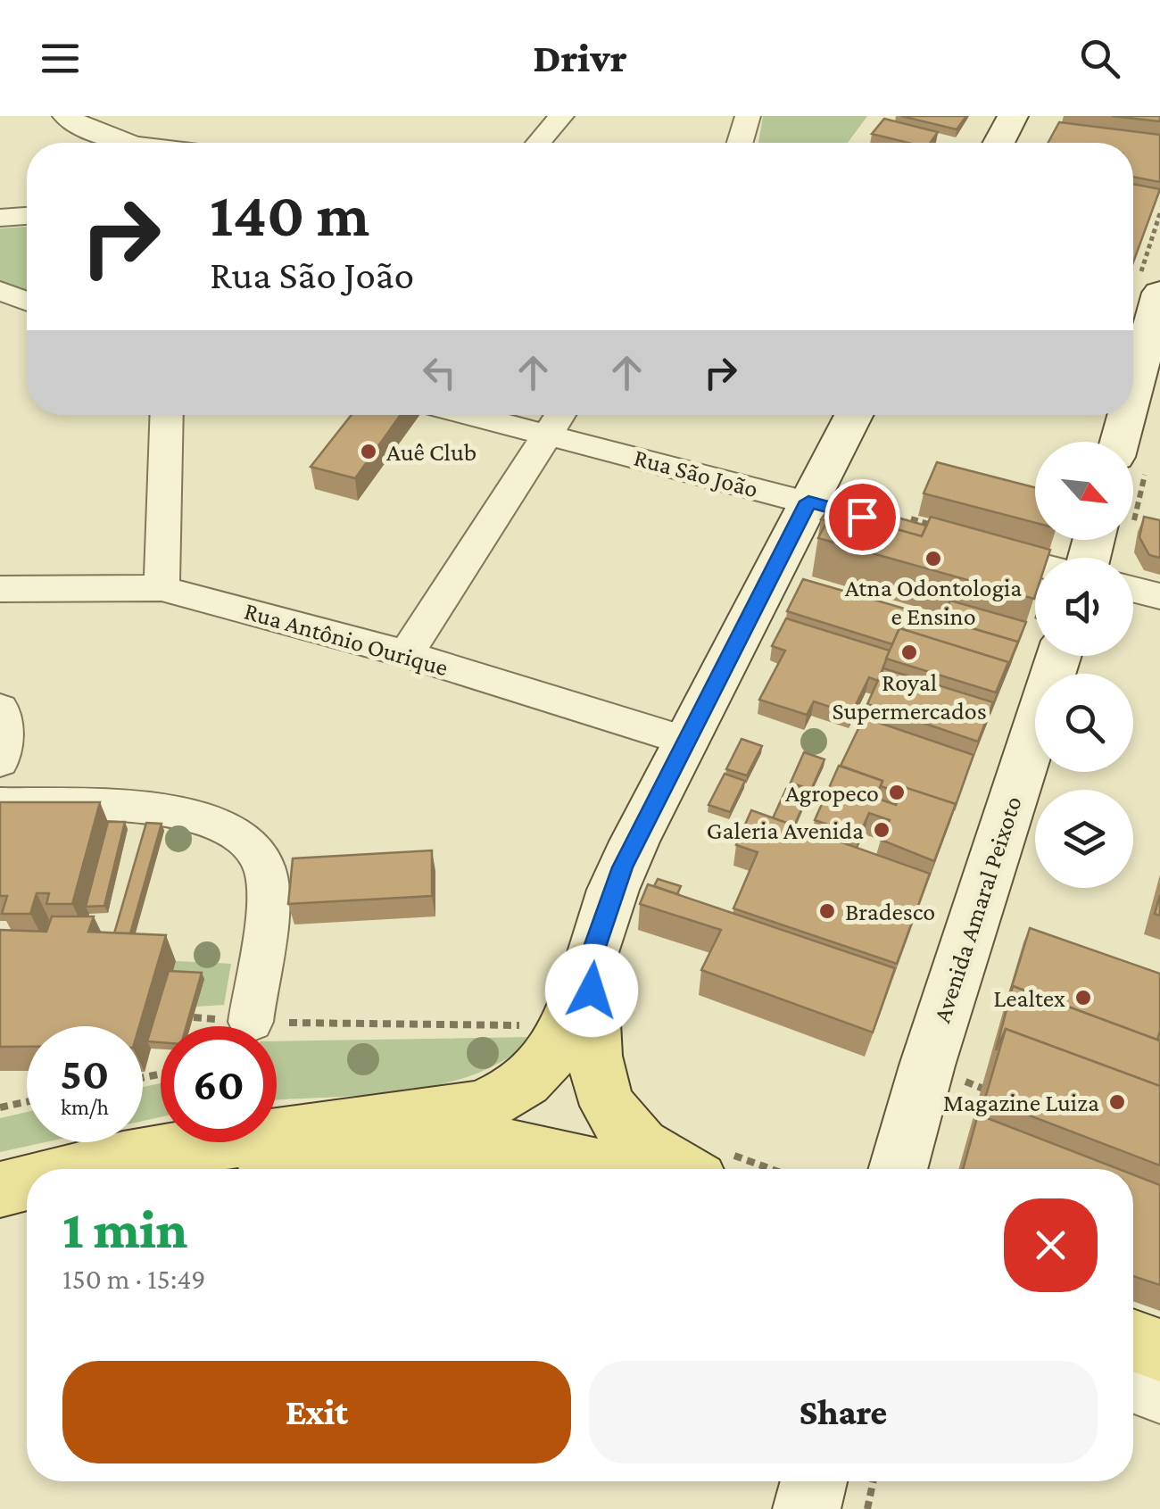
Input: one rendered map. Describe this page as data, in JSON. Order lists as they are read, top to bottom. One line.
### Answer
{"streets":{"main road":["Avenida Amaral Peixoto"],"street":["Rua São João","Rua Antônio Ourique"]},"places":["Auê Club","Atna Odontologia e Ensino","Royal Supermercados","Agropeco","Galeria Avenida","Bradesco","Lealtex","Magazine Luiza"],"north":"bottom right","page":{"header":"Drivr","turn":["140 m","Rua São João"],"speed":"50 km/h","limit":"60","heading":["1 min","150 m · 15:49"],"buttons":["Exit","Share"]}}
